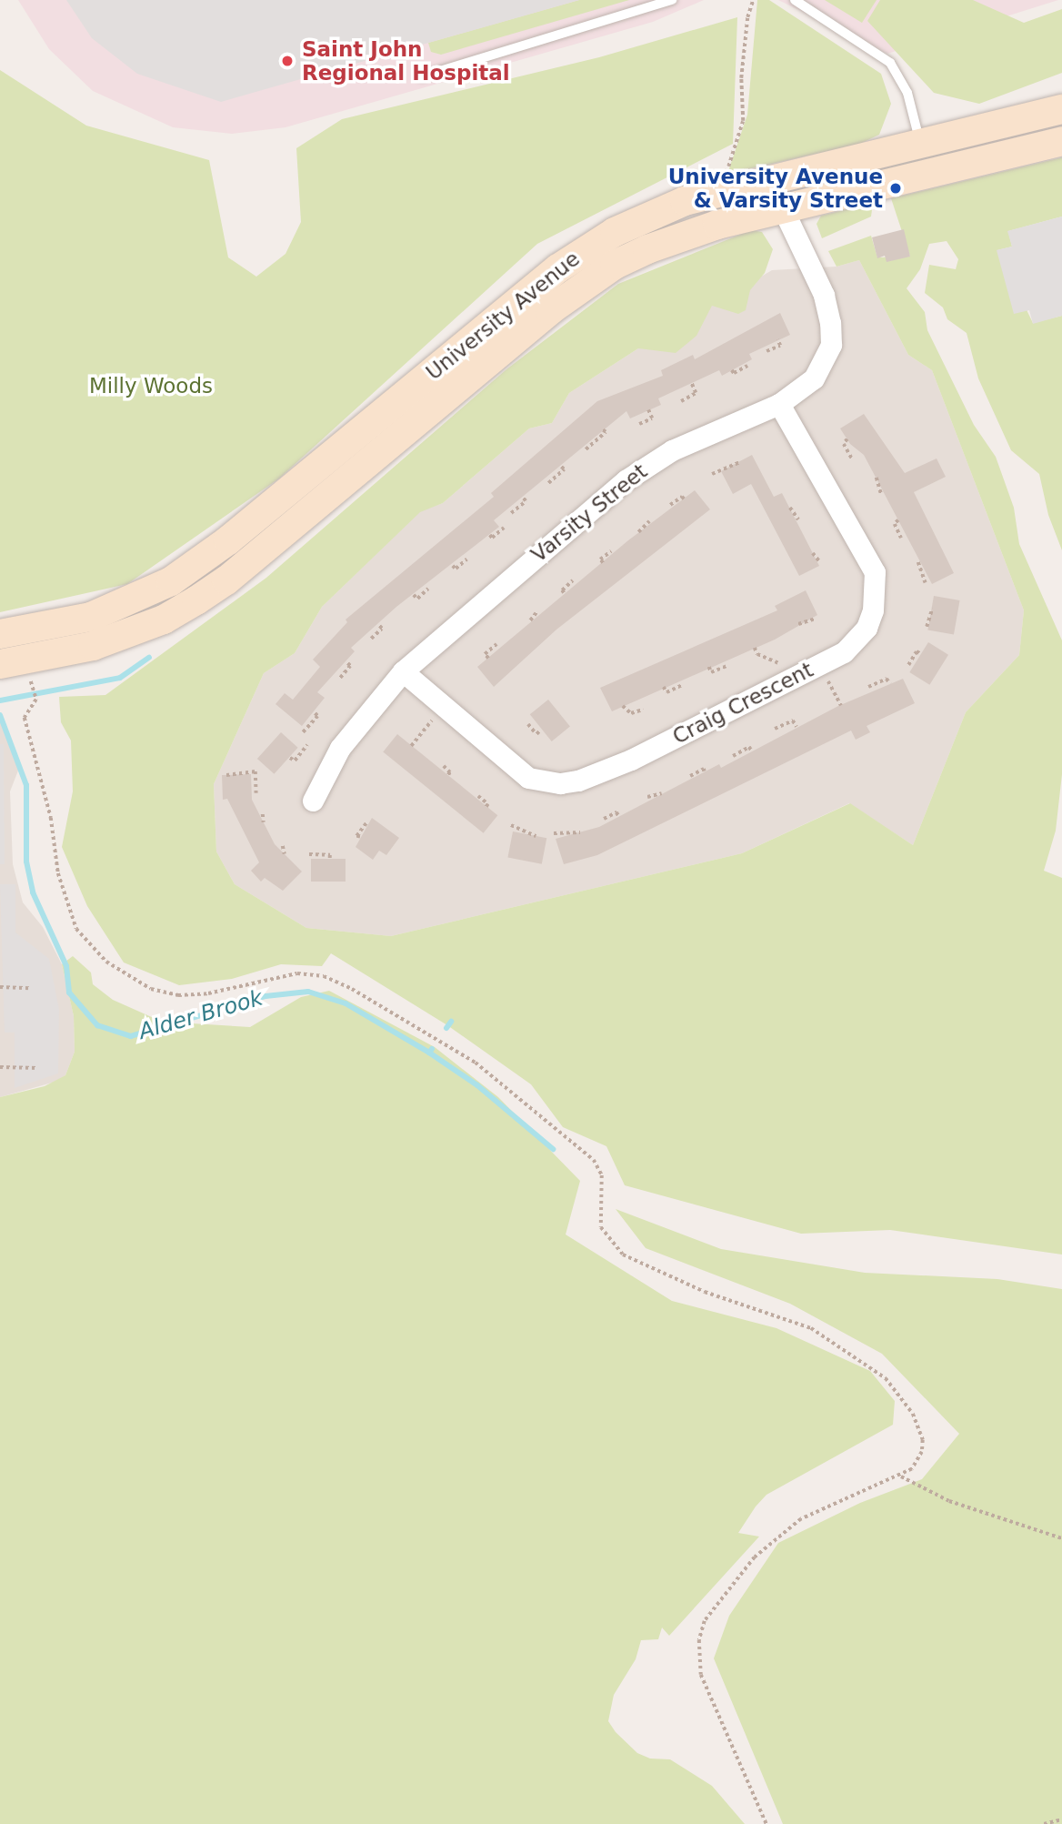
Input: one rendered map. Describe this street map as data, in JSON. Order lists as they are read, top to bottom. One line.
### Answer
{"streets":{"main road":["University Avenue"],"street":["Varsity Street","Craig Crescent"]},"crossings":[["University Avenue","Varsity Street"],["Varsity Street","Craig Crescent"]],"water":["Alder Brook"],"parks":["Milly Woods"],"places":["Saint John Regional Hospital","University Avenue & Varsity Street"]}
